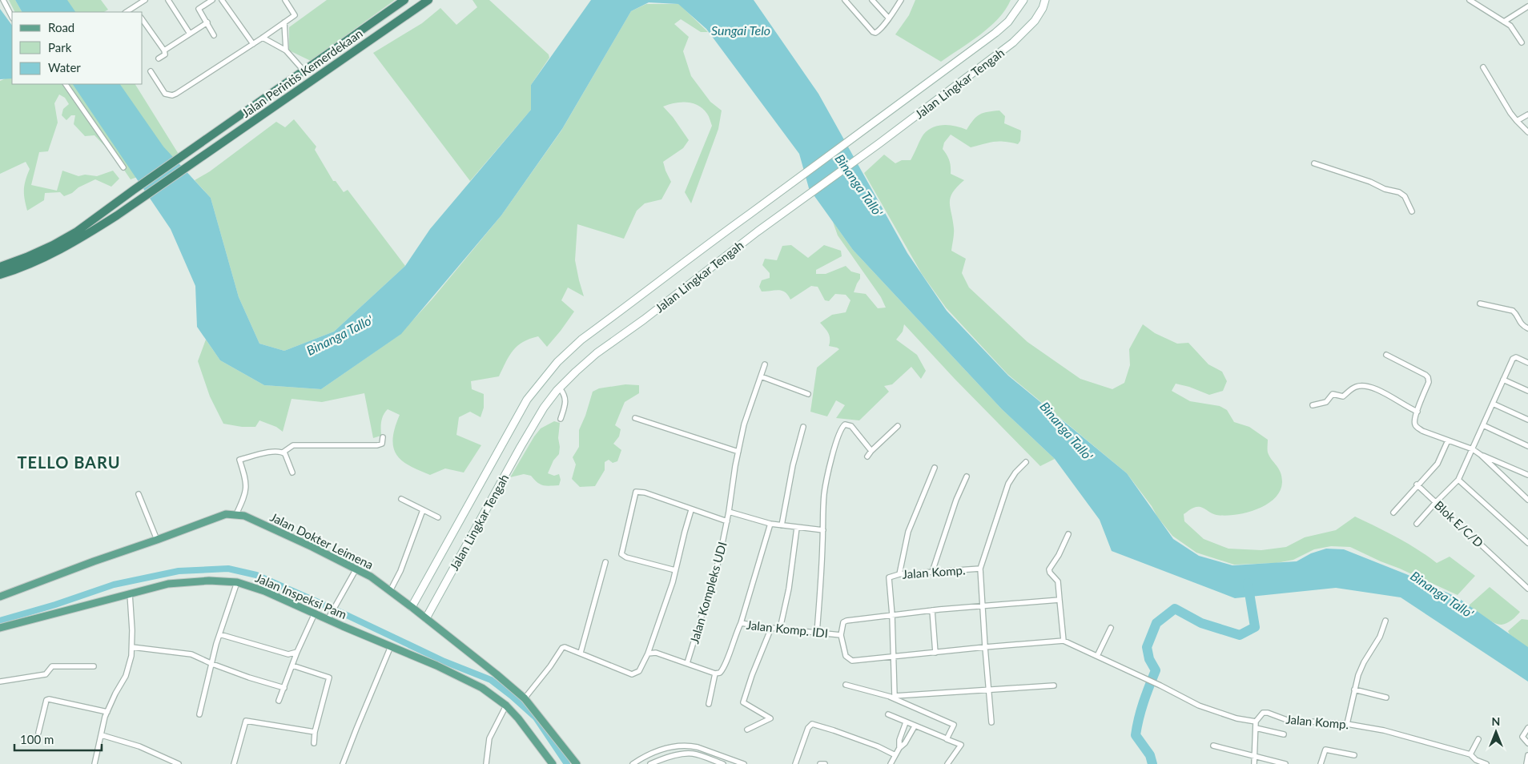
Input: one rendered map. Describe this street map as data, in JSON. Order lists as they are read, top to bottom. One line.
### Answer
{"streets":{"highway":["Jalan Perintis Kemerdekaan"],"main road":["Jalan Lingkar Tengah","Jalan Dokter Leimena","Jalan Inspeksi Pam"],"street":["Blok E/C/D","Jalan Komp.","Jalan Kompleks UDI","Jalan Komp. IDI"]},"crossings":[["Jalan Lingkar Tengah","Jalan Dokter Leimena"],["Jalan Komp.","Jalan Komp. IDI"]],"districts":["TELLO BARU"],"water":["Sungai Telo","Binanga Tallo'"],"legend":["Road","Park","Water"],"scale_bar":"100 m","north":"top"}
